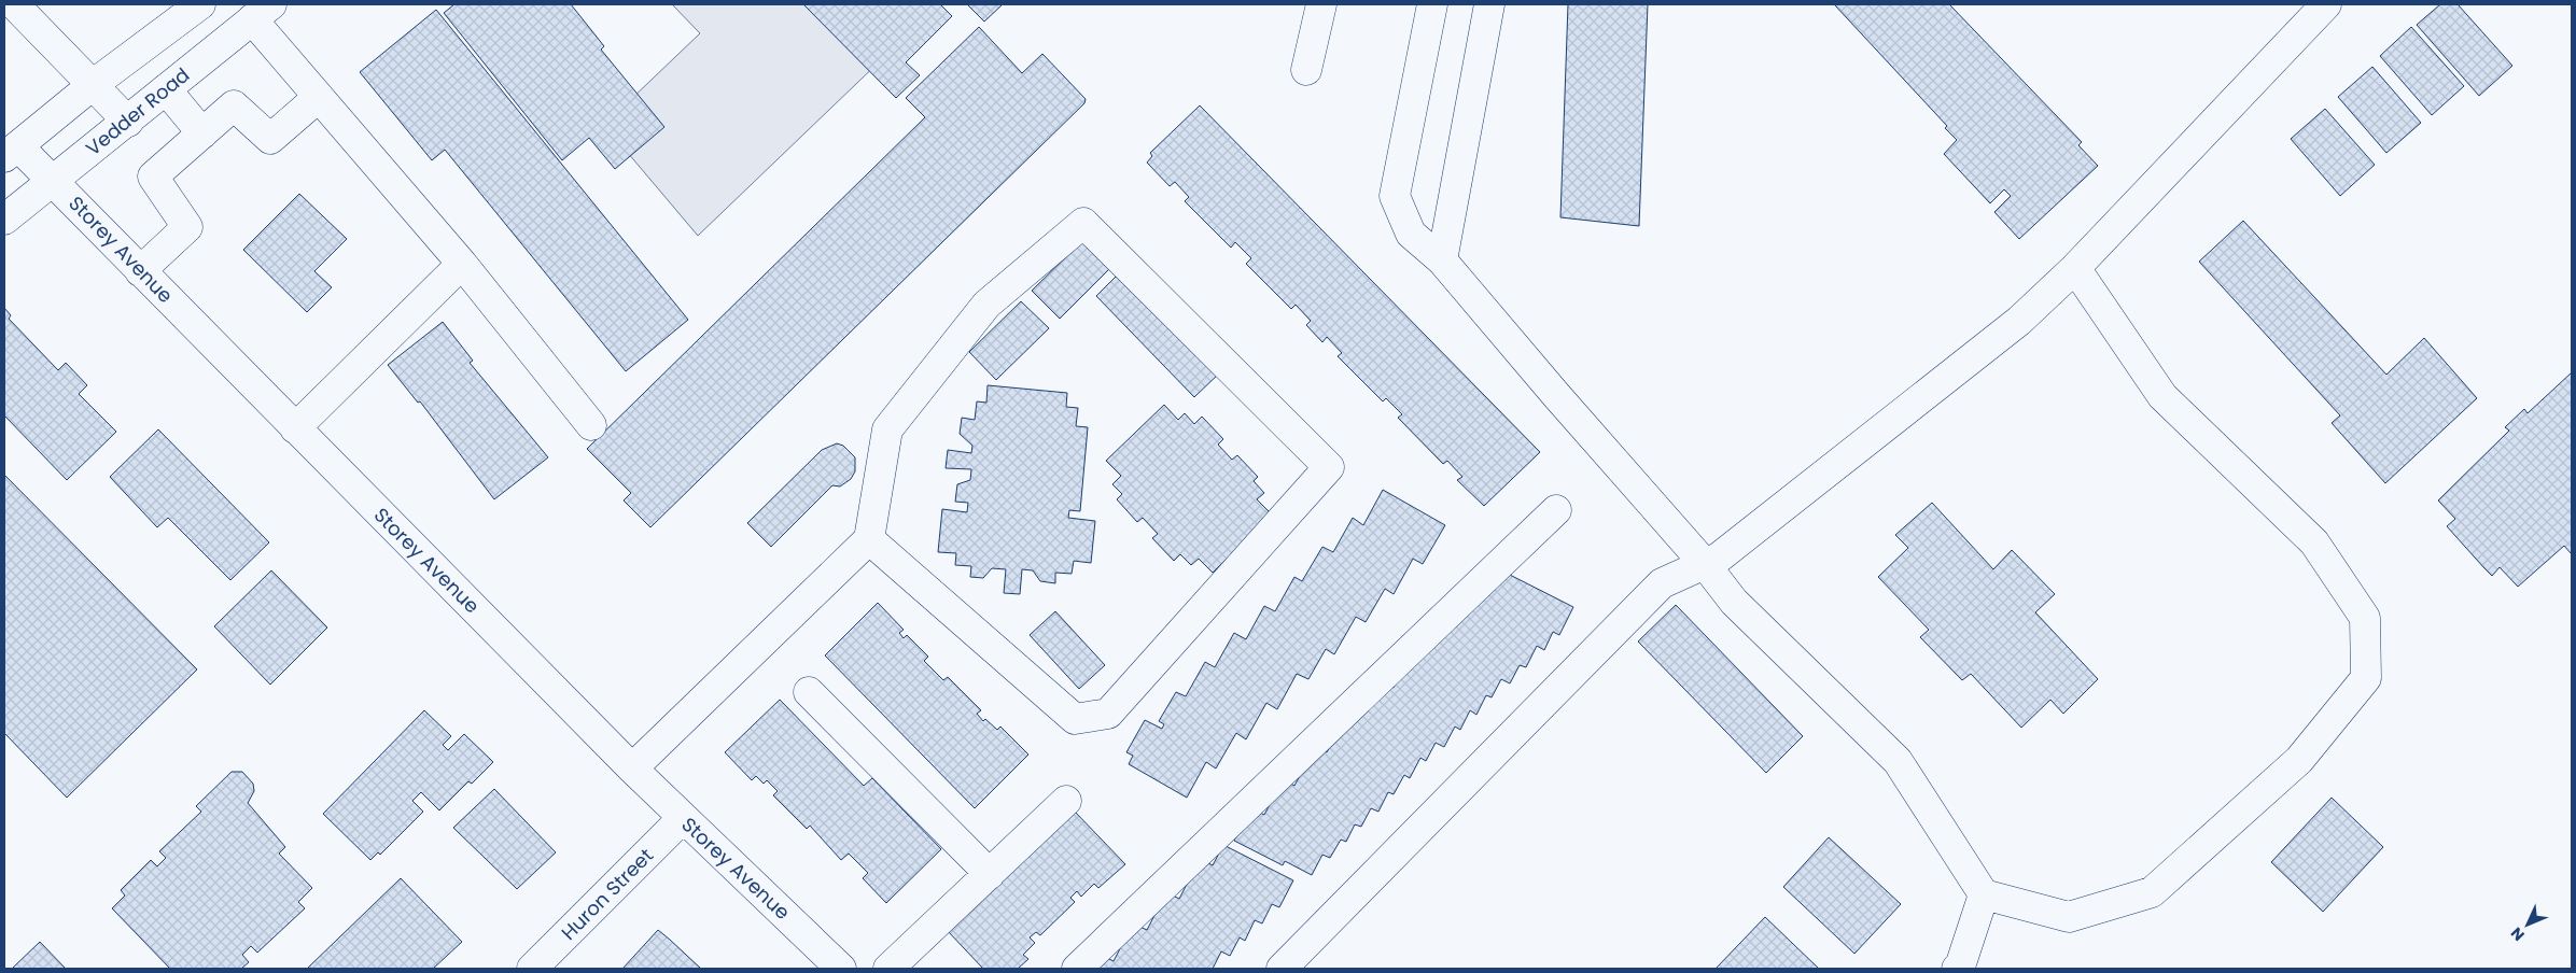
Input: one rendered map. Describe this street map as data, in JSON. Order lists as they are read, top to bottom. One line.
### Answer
{"streets":{"street":["Vedder Road","Storey Avenue","Huron Street"]},"crossings":[["Vedder Road","Storey Avenue"],["Storey Avenue","Huron Street"]],"north":"bottom left"}
